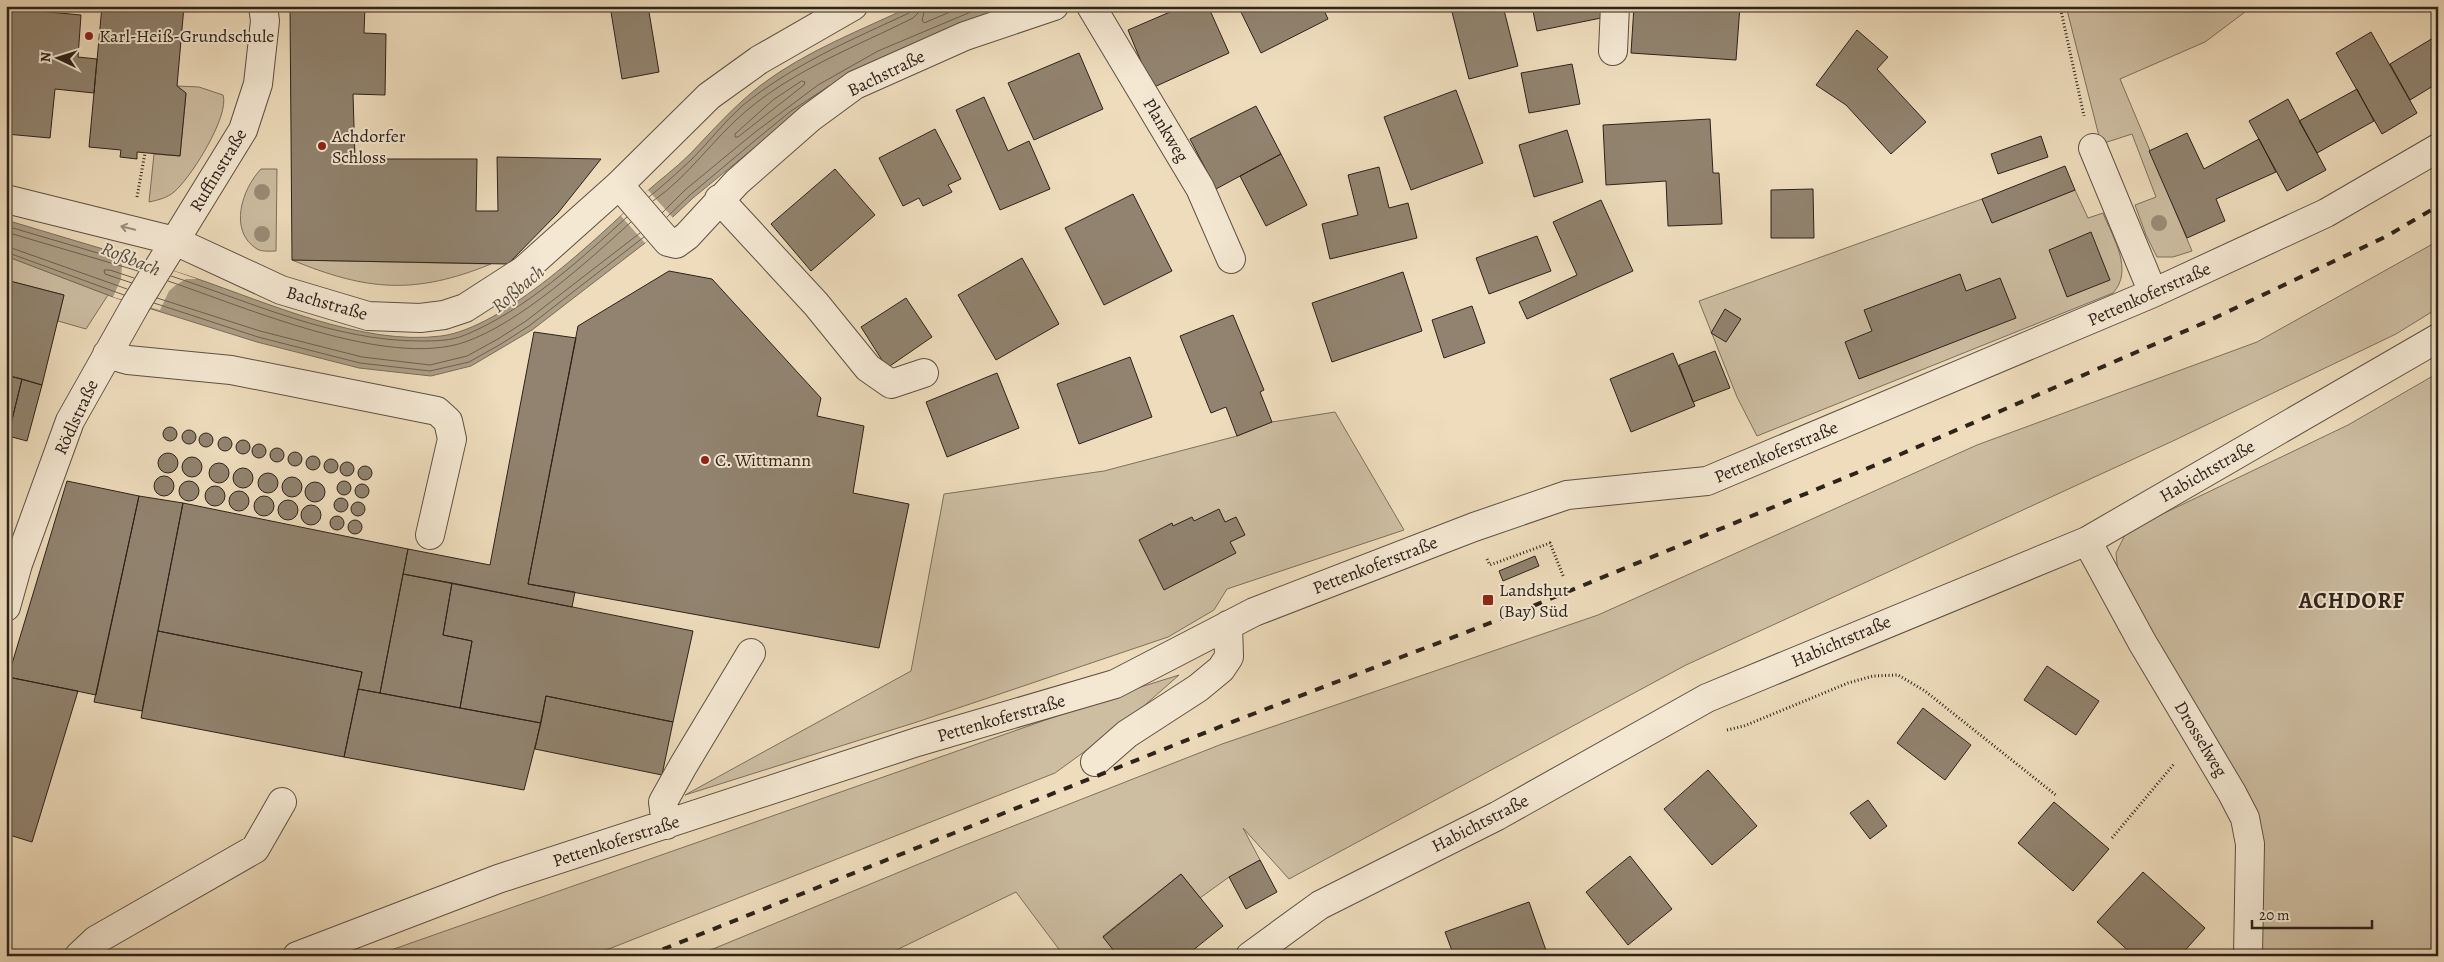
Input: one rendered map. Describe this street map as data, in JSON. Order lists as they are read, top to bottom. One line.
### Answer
{"streets":{"street":["Bachstraße","Plankweg","Ruffinstraße","Pettenkoferstraße","Rödlstraße","Habichtstraße","Drosselweg"]},"crossings":[["Bachstraße","Ruffinstraße"],["Bachstraße","Rödlstraße"],["Ruffinstraße","Rödlstraße"],["Habichtstraße","Drosselweg"]],"districts":["ACHDORF"],"water":["Roßbach"],"places":{"other":["Karl-Heiß-Grundschule","Achdorfer Schloss","C. Wittmann"],"transit":["Landshut (Bay) Süd"]},"scale_bar":"20 m","north":"left"}
